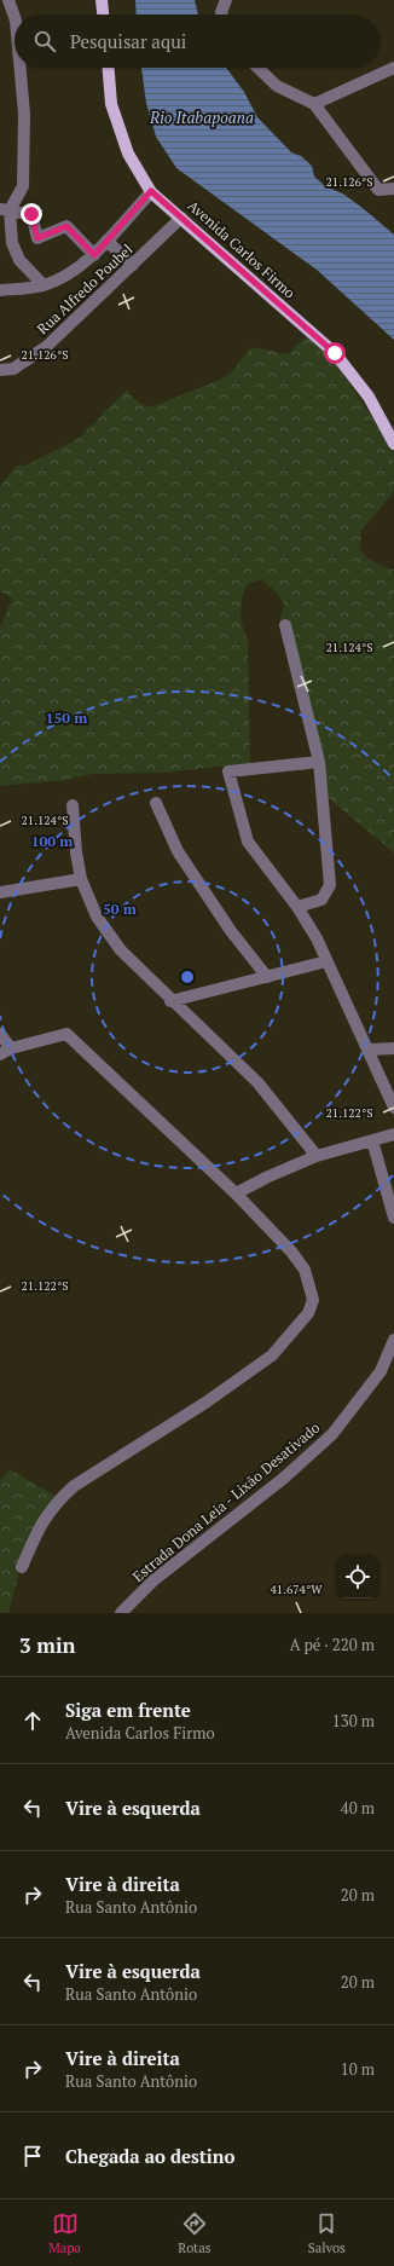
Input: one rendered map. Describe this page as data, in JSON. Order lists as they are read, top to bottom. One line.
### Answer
{"streets":{"main road":["Avenida Carlos Firmo"],"street":["Rua Alfredo Poubel","Estrada Dona Leia - Lixão Desativado"]},"crossings":[["Avenida Carlos Firmo","Rua Alfredo Poubel"]],"water":["Rio Itabapoana"],"page":{"search":"Pesquisar aqui","heading":["3 min","A pé · 220 m"],"list":[["Siga em frente","Avenida Carlos Firmo","130 m"],["Vire à esquerda","40 m"],["Vire à direita","Rua Santo Antônio","20 m"],["Vire à esquerda","Rua Santo Antônio","20 m"],["Vire à direita","Rua Santo Antônio","10 m"],"Chegada ao destino"],"nav":["Mapa","Rotas","Salvos"]},"coordinates":["21.126°S","21.124°S","21.122°S","41.674°W"],"rings":["150 m","100 m","50 m"]}
